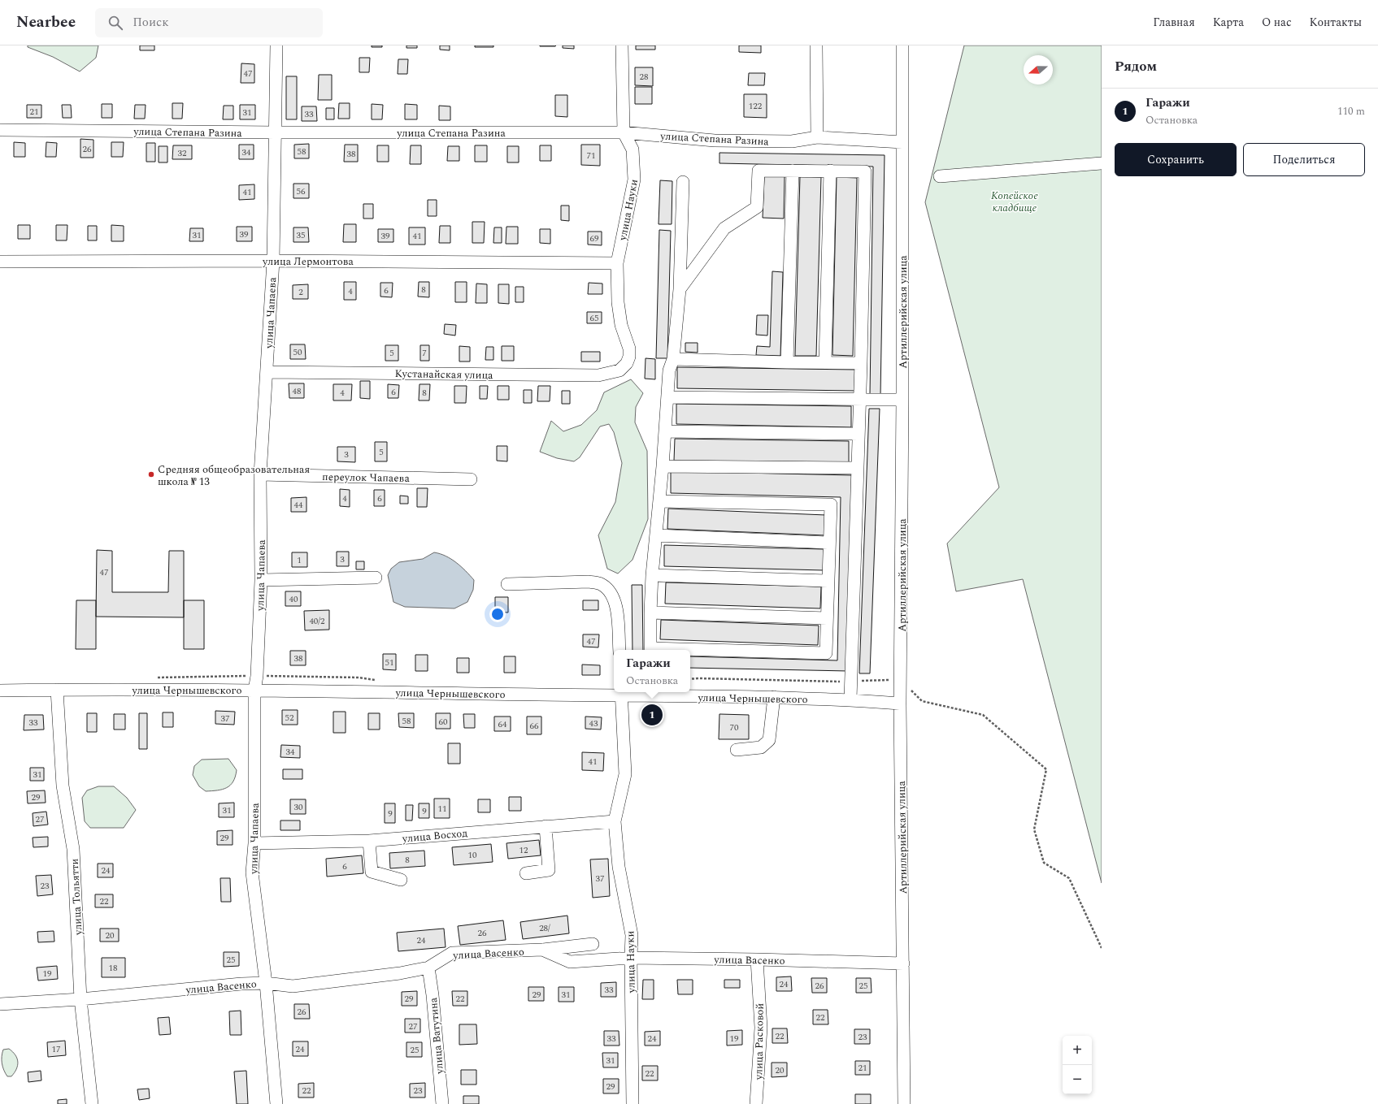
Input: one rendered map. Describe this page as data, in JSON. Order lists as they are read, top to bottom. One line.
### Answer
{"streets":{"street":["улица Степана Разина","улица Науки","улица Лермонтова","Артиллерийская улица","улица Чапаева","Кустанайская улица","переулок Чапаева","улица Чернышевского","улица Восход","улица Тольятти","улица Васенко","улица Ватутина","улица Расковой"]},"crossings":[["улица Степана Разина","улица Науки"],["улица Степана Разина","Артиллерийская улица"],["улица Степана Разина","улица Чапаева"],["улица Науки","улица Лермонтова"],["улица Науки","Кустанайская улица"],["улица Науки","улица Чернышевского"],["улица Науки","улица Восход"],["улица Науки","улица Васенко"],["улица Лермонтова","улица Чапаева"],["Артиллерийская улица","улица Чернышевского"],["Артиллерийская улица","улица Васенко"],["улица Чапаева","Кустанайская улица"],["улица Чапаева","переулок Чапаева"],["улица Чапаева","улица Чернышевского"],["улица Чапаева","улица Восход"],["улица Чапаева","улица Васенко"],["улица Чернышевского","улица Тольятти"],["улица Тольятти","улица Васенко"],["улица Васенко","улица Ватутина"],["улица Васенко","улица Расковой"]],"parks":["Копейское кладбище"],"places":["Средняя общеобразовательная школа № 13"],"house_numbers":["47","28","122","21","31","33","26","58","34","32","38","71","56","41","39","31","35","39","41","69","8","6","4","2","65","50","5","7","48","6","4","8","5","3","4","6","44","3","1","47","40","40/2","47","38","51","52","37","58","60","33","43","64","66","70","34","41","31","29","30","11","31","9","9","27","29","12","10","8","6","24","37","23","22","28/","26","20","24","25","18","19","24","26","25","33","29","31","29","22","26","22","27","22","23","33","24","19","17","24","25","31","21","20","22","29","22","23"],"north":"left","page":{"header":"Nearbee","search":"Поиск","nav":["Главная","Карта","О нас","Контакты"],"heading":"Рядом","list":[{"mark":"1","name":"Гаражи","note":"Остановка","value":"110 m"}],"buttons":["Сохранить","Поделиться"],"popup":["Гаражи","Остановка"],"pins":"1","map_buttons":["+","−"]}}
